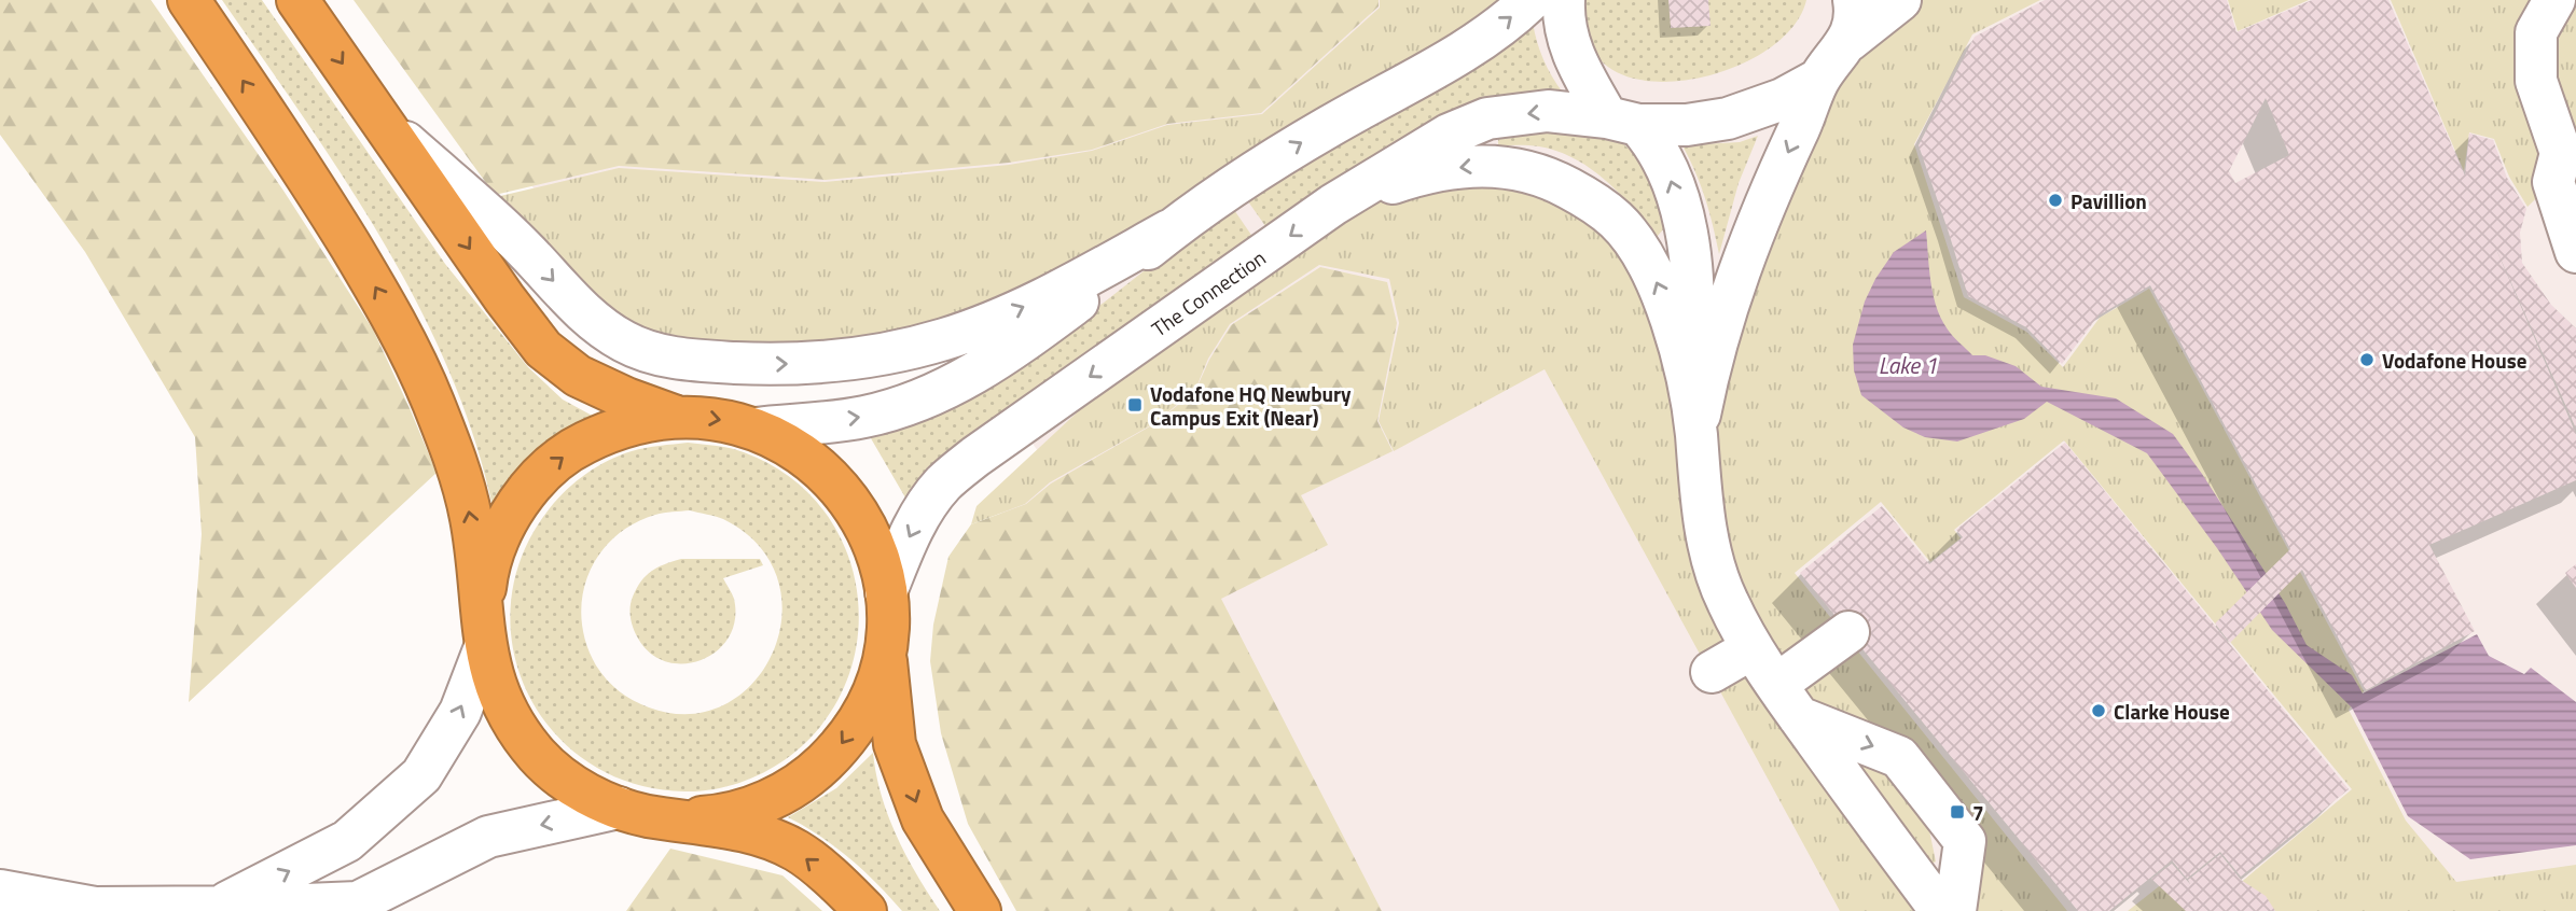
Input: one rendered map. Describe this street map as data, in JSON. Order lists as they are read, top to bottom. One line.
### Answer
{"streets":{"street":["The Connection"]},"water":["Lake 1"],"places":{"other":["Pavillion","Vodafone House","Clarke House"],"transit":["Vodafone HQ Newbury Campus Exit (Near)","7"]}}
